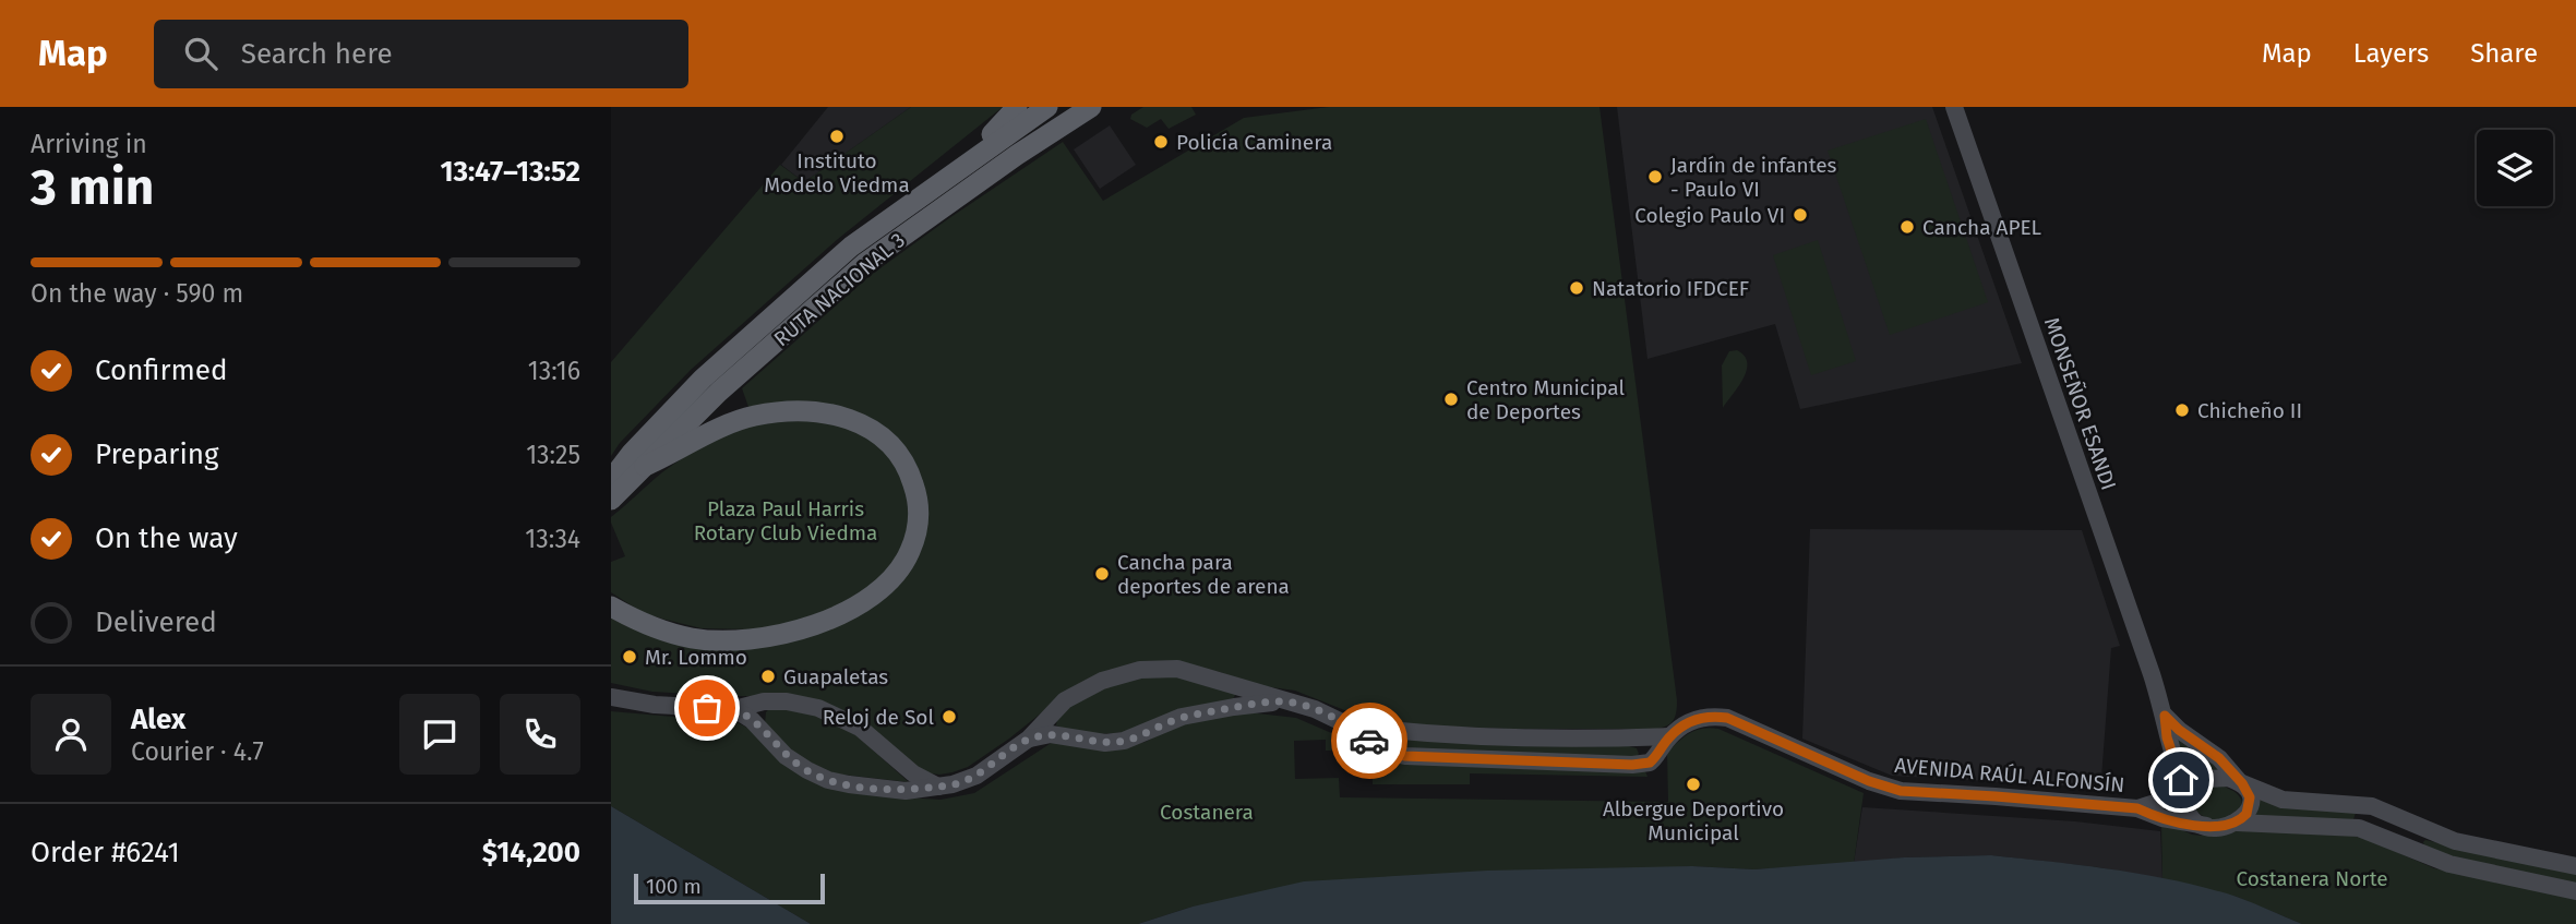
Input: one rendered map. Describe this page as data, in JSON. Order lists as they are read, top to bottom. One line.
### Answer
{"streets":{"highway":["RUTA NACIONAL 3"],"main road":["MONSEÑOR ESANDI","AVENIDA RAÚL ALFONSÍN"]},"crossings":[["MONSEÑOR ESANDI","AVENIDA RAÚL ALFONSÍN"]],"parks":["Plaza Paul Harris Rotary Club Viedma","Costanera","Costanera Norte"],"places":["Instituto Modelo Viedma","Policía Caminera","Jardín de infantes - Paulo VI","Colegio Paulo VI","Cancha APEL","Natatorio IFDCEF","Centro Municipal de Deportes","Chicheño II","Cancha para deportes de arena","Mr. Lommo","Guapaletas","Reloj de Sol","Albergue Deportivo Municipal"],"scale_bar":"100 m","page":{"header":"Map","search":"Search here","nav":["Map","Layers","Share"],"heading":["3 min","Arriving in","13:47–13:52"],"panel":["Alex","Courier · 4.7","Order #6241","$14,200"],"bar":"On the way · 590 m","list":[["Confirmed","13:16"],["Preparing","13:25"],["On the way","13:34"],"Delivered"],"scale":"100 m"}}
